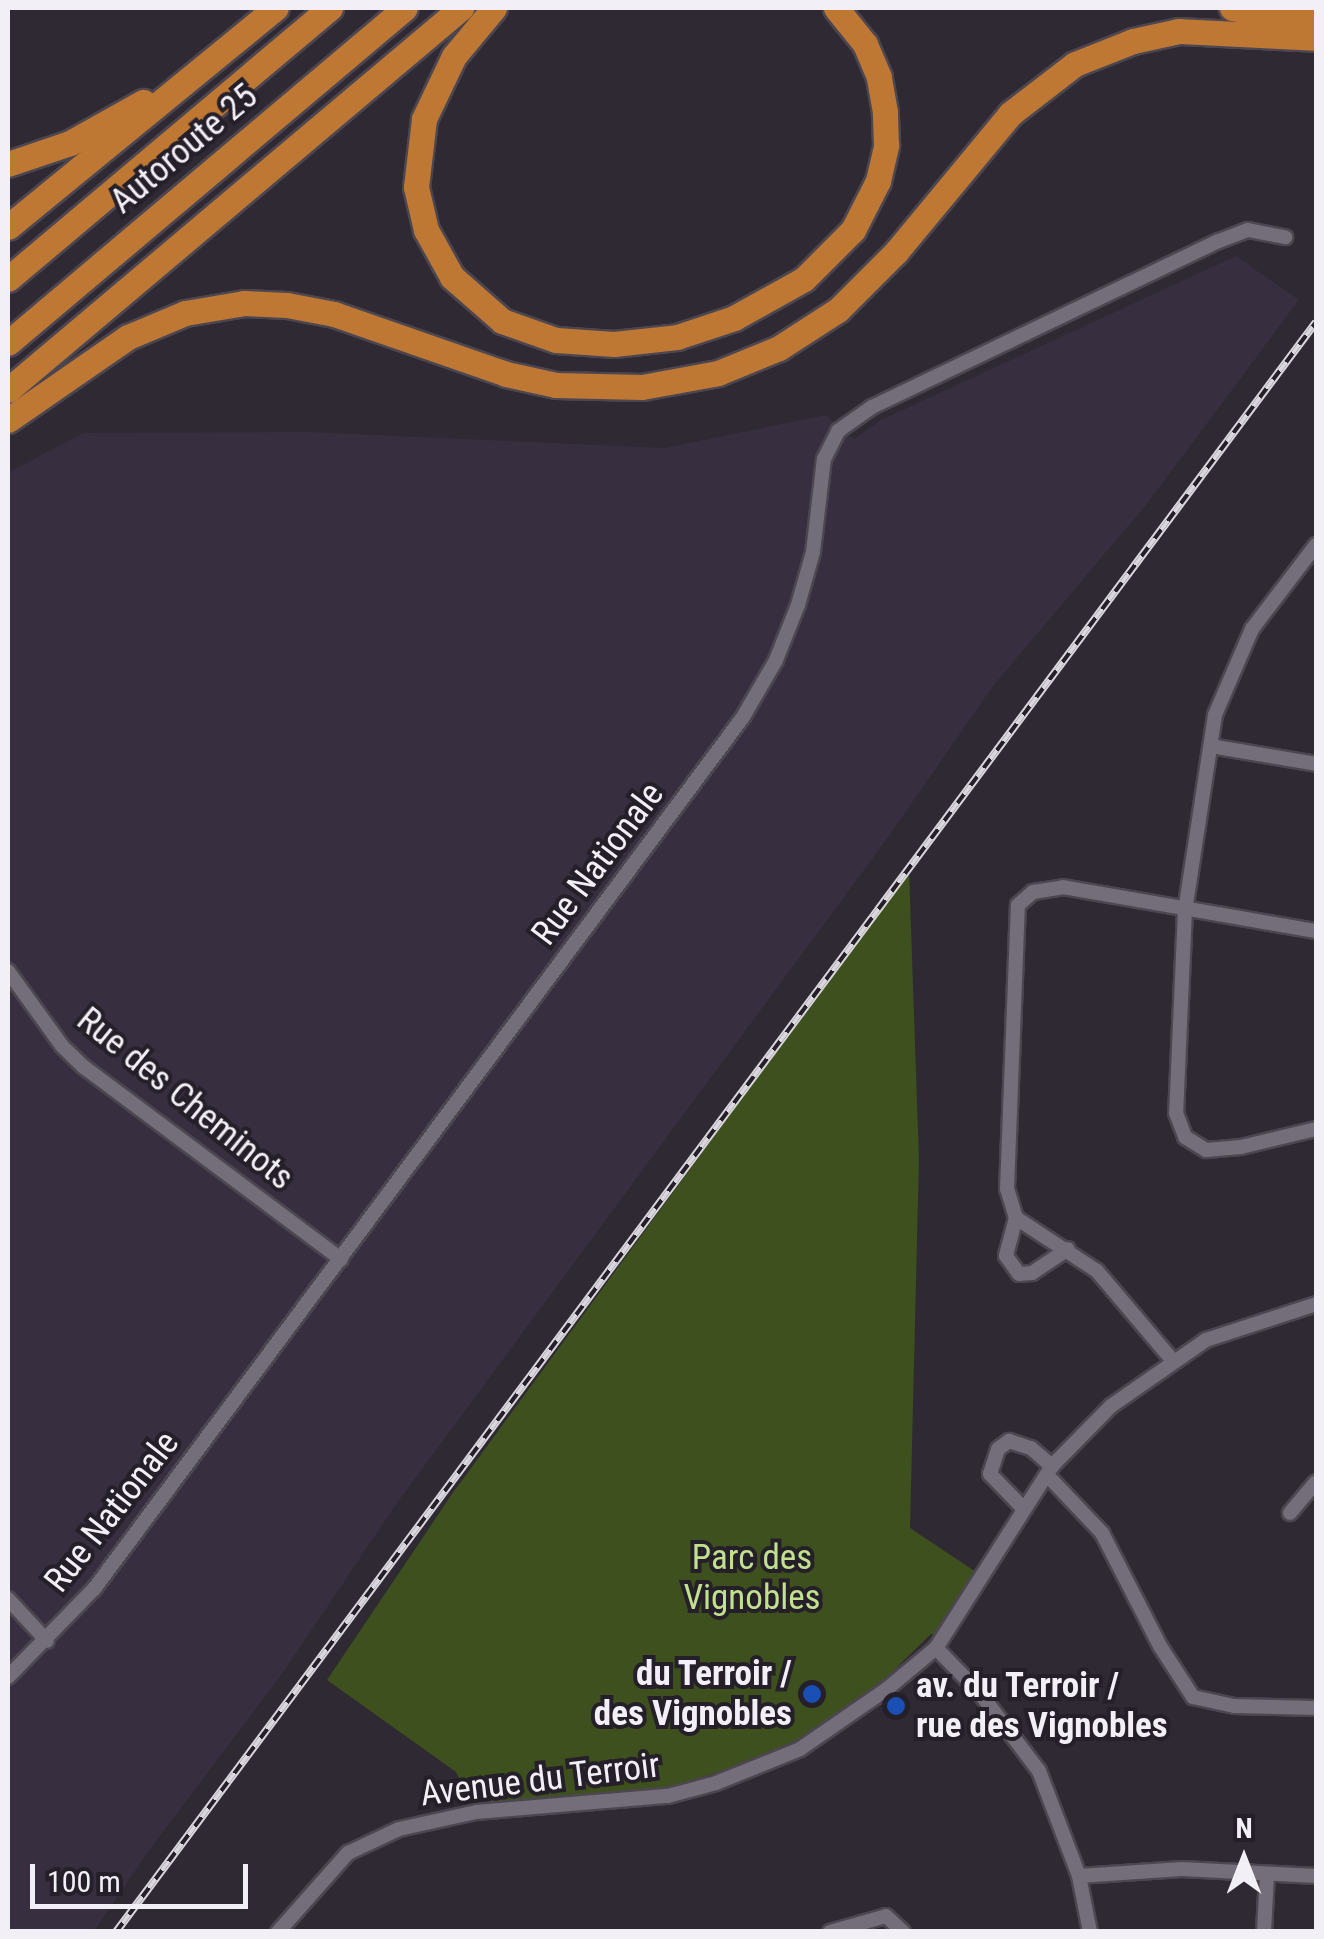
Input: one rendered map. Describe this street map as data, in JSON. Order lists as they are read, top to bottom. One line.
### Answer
{"streets":{"highway":["Autoroute 25"],"street":["Rue Nationale","Rue des Cheminots","Avenue du Terroir"]},"crossings":[["Rue Nationale","Rue des Cheminots"]],"parks":["Parc des Vignobles"],"places":["du Terroir / des Vignobles","av. du Terroir / rue des Vignobles"],"scale_bar":"100 m","north":"top"}
